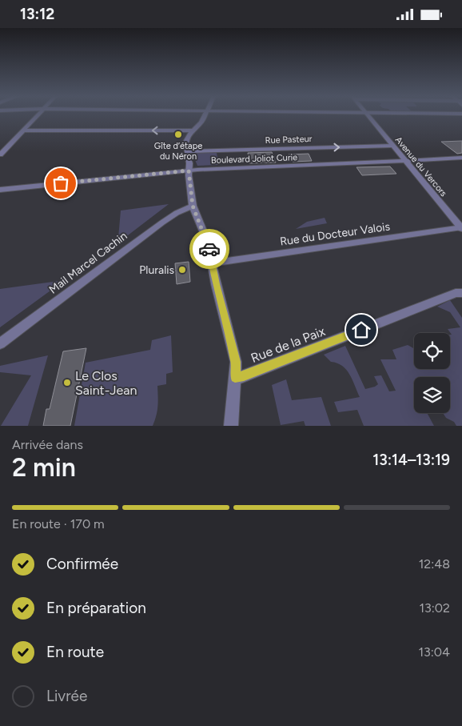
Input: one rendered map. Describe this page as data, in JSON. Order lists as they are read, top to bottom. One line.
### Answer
{"streets":{"street":["Rue Pasteur","Boulevard Joliot Curie","Avenue du Vercors","Rue du Docteur Valois","Mail Marcel Cachin","Rue de la Paix"]},"crossings":[["Rue Pasteur","Avenue du Vercors"],["Boulevard Joliot Curie","Avenue du Vercors"],["Avenue du Vercors","Rue du Docteur Valois"]],"one_way":["Rue Pasteur"],"places":["Gîte d’étape du Néron","Pluralis","Le Clos Saint-Jean"],"page":{"status":"13:12","heading":["2 min","Arrivée dans","13:14–13:19"],"bar":"En route · 170 m","list":[["Confirmée","12:48"],["En préparation","13:02"],["En route","13:04"],"Livrée"]}}
